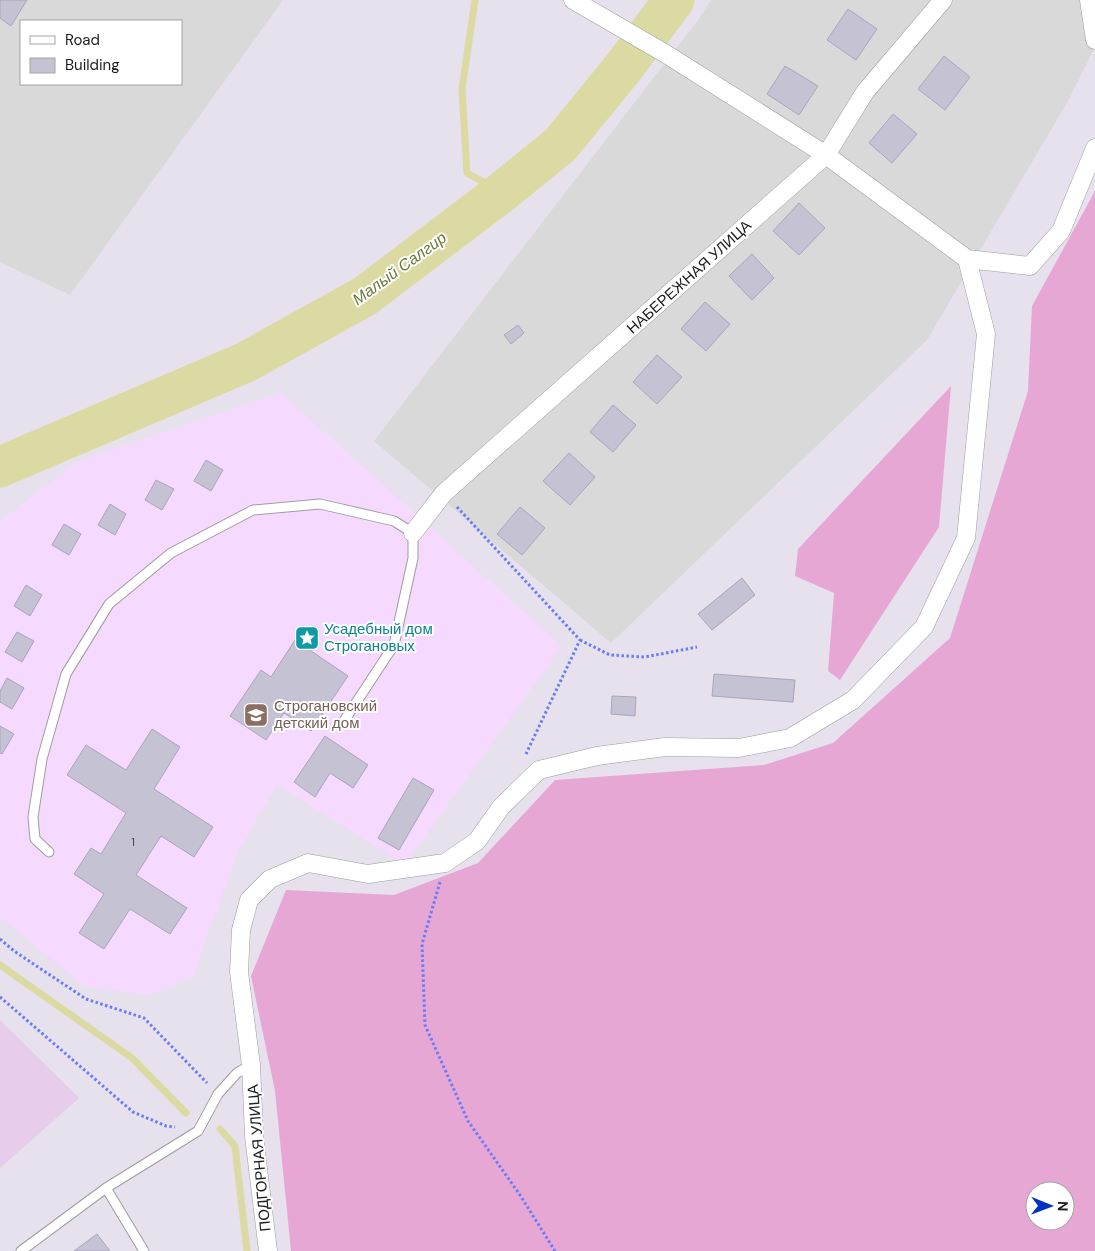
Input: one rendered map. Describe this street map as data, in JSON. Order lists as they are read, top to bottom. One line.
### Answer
{"streets":{"street":["НАБЕРЕЖНАЯ УЛИЦА","ПОДГОРНАЯ УЛИЦА"]},"water":["Малый Салгир"],"places":{"place":["Усадебный дом Строгановых"],"school or university":["Строгановский детский дом"]},"house_numbers":["1"],"legend":["Road","Building"],"north":"right"}
